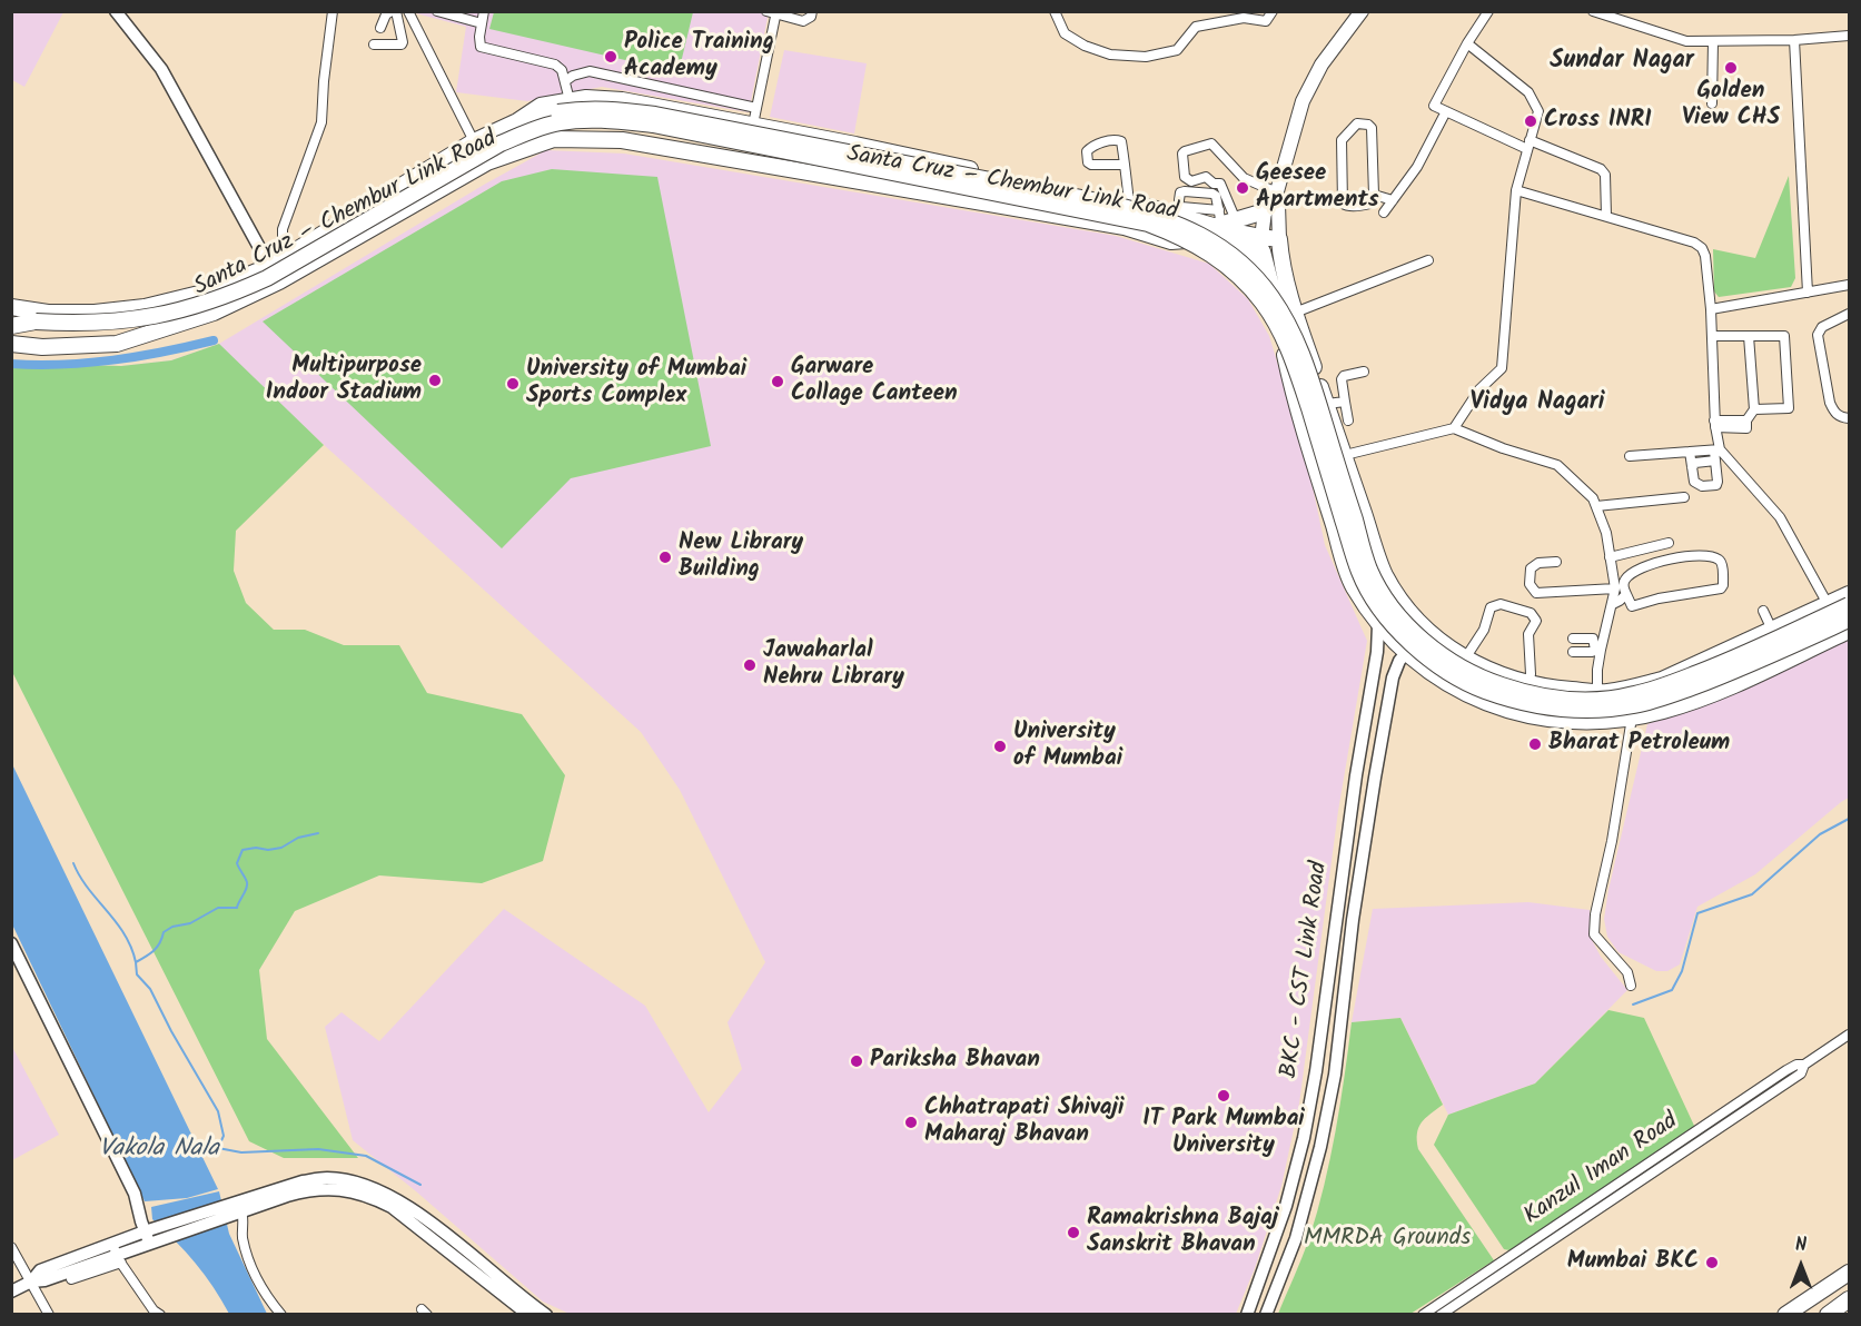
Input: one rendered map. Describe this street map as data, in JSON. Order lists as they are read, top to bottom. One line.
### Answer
{"streets":{"main road":["Santa Cruz – Chembur Link Road"],"street":["BKC - CST Link Road","Kanzul Iman Road"]},"districts":["Sundar Nagar","Vidya Nagari"],"water":["Vakola Nala"],"parks":["MMRDA Grounds"],"places":["Police Training Academy","Golden View CHS","Cross INRI","Geesee Apartments","Multipurpose Indoor Stadium","Garware Collage Canteen","University of Mumbai Sports Complex","New Library Building","Jawaharlal Nehru Library","Bharat Petroleum","University of Mumbai","Pariksha Bhavan","IT Park Mumbai University","Chhatrapati Shivaji Maharaj Bhavan","Ramakrishna Bajaj Sanskrit Bhavan","Mumbai BKC"],"north":"top"}
